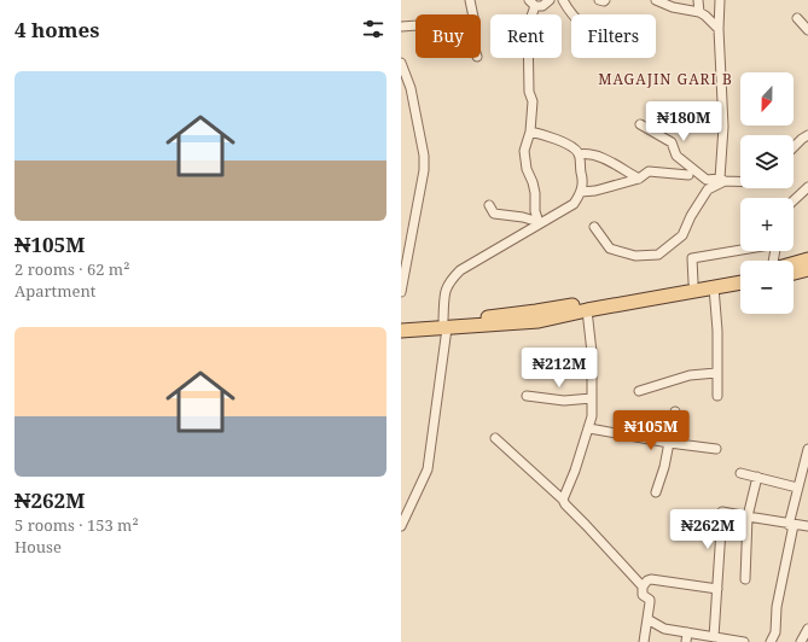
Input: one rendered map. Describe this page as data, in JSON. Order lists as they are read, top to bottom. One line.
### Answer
{"districts":["MAGAJIN GARI B"],"north":"bottom","page":{"heading":"4 homes","chip":["Buy","Rent","Filters"],"list":[{"name":"₦105M","note":"2 rooms · 62 m² · Apartment"},{"name":"₦262M","note":"5 rooms · 153 m² · House"}],"map_buttons":["+","−"],"price":["₦180M","₦212M","₦105M","₦262M"]}}
